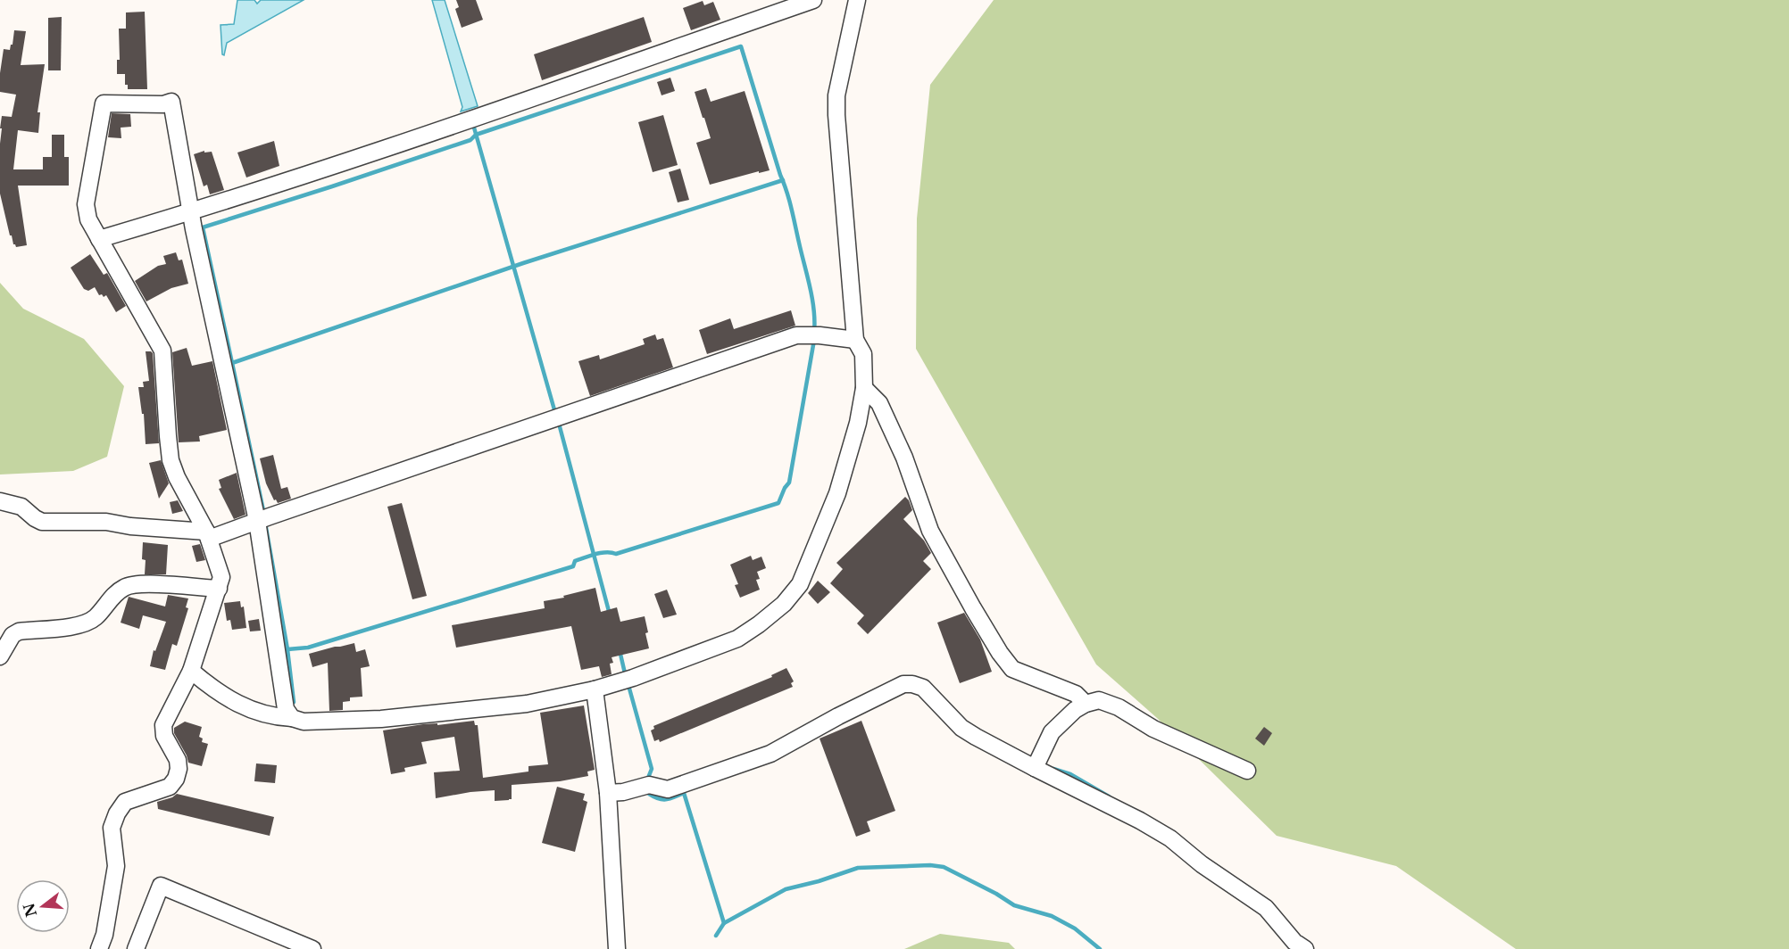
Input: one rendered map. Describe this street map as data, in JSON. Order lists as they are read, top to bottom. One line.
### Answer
{"north":"left"}
